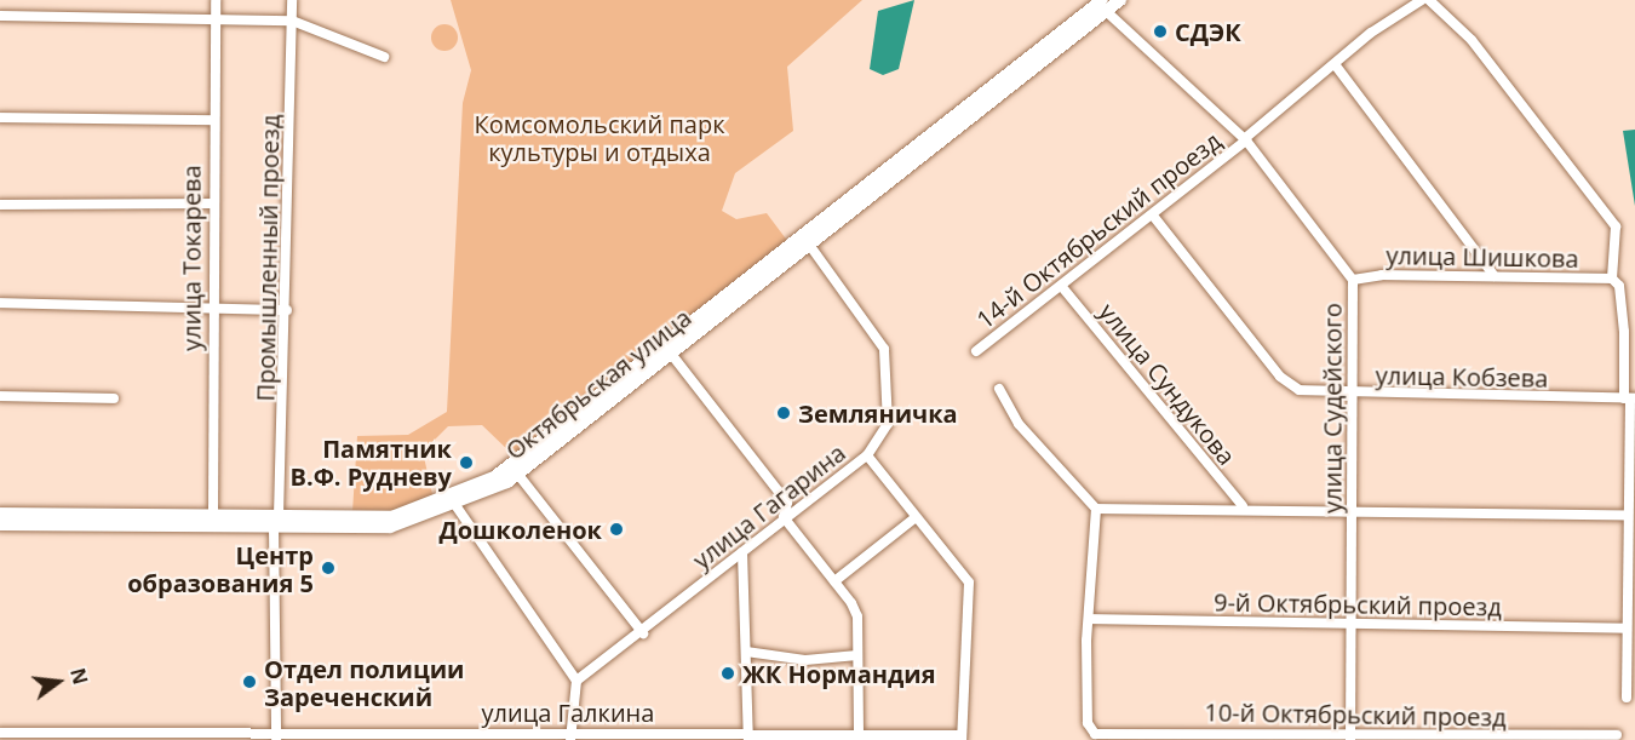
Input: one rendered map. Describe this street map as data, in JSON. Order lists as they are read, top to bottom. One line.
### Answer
{"streets":{"main road":["Октябрьская улица"],"street":["14-й Октябрьский проезд","улица Шишкова","улица Токарева","Промышленный проезд","улица Кобзева","улица Сундукова","улица Судейского","улица Гагарина","9-й Октябрьский проезд","улица Галкина","10-й Октябрьский проезд"]},"crossings":[["14-й Октябрьский проезд","улица Кобзева"],["14-й Октябрьский проезд","улица Сундукова"],["14-й Октябрьский проезд","улица Судейского"],["улица Шишкова","улица Судейского"],["улица Токарева","Октябрьская улица"],["Промышленный проезд","Октябрьская улица"],["улица Кобзева","улица Судейского"],["Октябрьская улица","улица Судейского"],["Октябрьская улица","улица Гагарина"],["улица Судейского","9-й Октябрьский проезд"],["улица Судейского","10-й Октябрьский проезд"],["9-й Октябрьский проезд","10-й Октябрьский проезд"]],"parks":["Комсомольский парк культуры и отдыха"],"places":["СДЭК","Земляничка","Памятник В.Ф. Рудневу","Дошколенок","Центр образования 5","ЖК Нормандия","Отдел полиции Зареченский"],"north":"right"}
